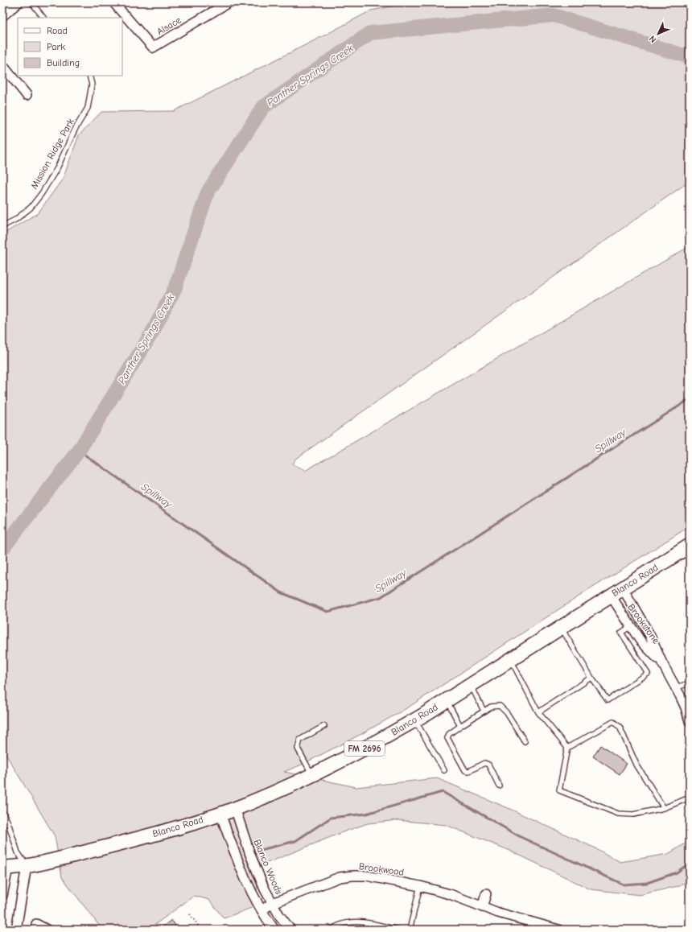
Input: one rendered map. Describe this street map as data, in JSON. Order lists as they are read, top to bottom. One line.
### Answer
{"streets":{"main road":["Blanco Road","FM 2696"],"street":["Alsace","Brookstone","Blanco Woods","Brookwood"],"lane":["Mission Ridge Park"]},"crossings":[["Blanco Road","Brookstone"],["Blanco Road","Blanco Woods"],["Blanco Woods","Brookwood"]],"water":["Panther Springs Creek","Spillway"],"legend":["Road","Park","Building"],"north":"bottom left"}
